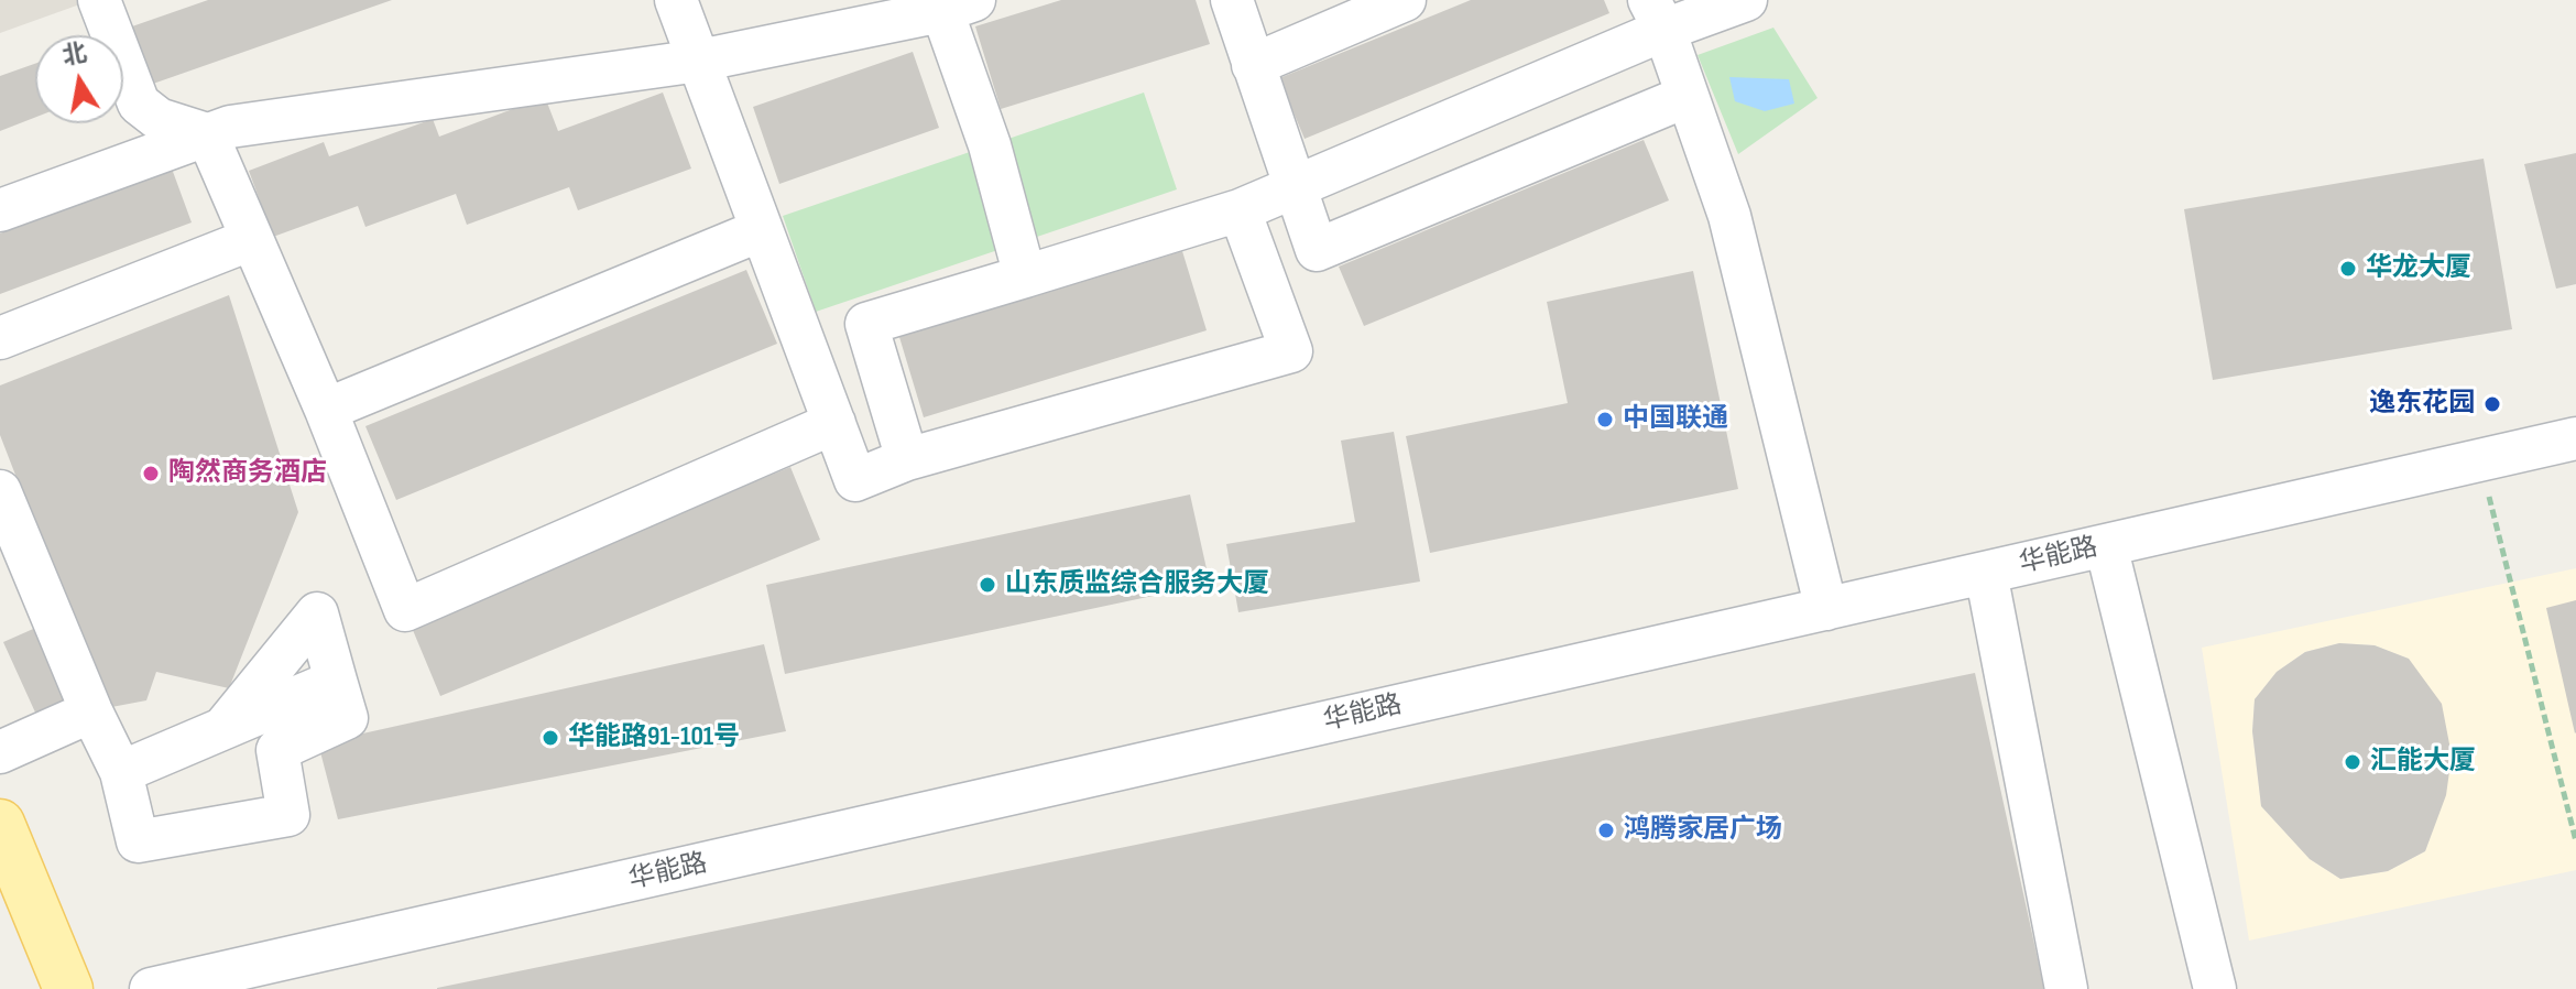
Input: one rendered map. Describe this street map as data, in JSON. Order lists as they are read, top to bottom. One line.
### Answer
{"streets":{"street":["华能路"]},"places":["华龙大厦","逸东花园","中国联通","陶然商务酒店","山东质监综合服务大厦","华能路91-101号","汇能大厦","鸿腾家居广场"],"north":"top"}
